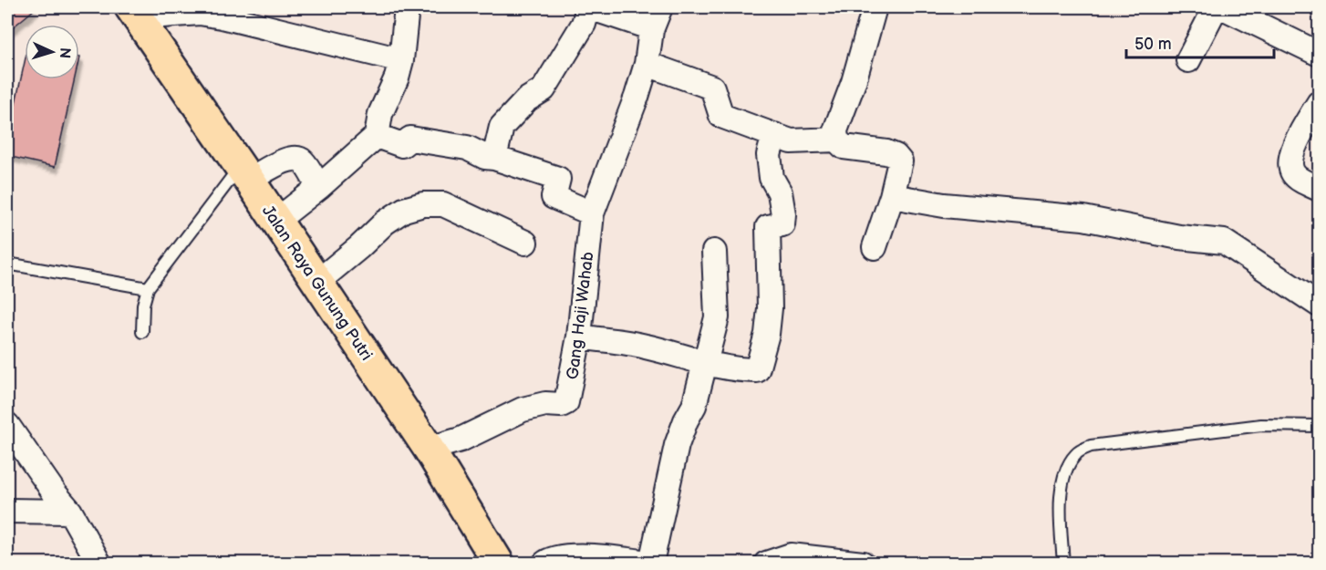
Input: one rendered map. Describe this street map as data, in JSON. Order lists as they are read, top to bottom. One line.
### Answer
{"streets":{"main road":["Jalan Raya Gunung Putri"],"street":["Gang Haji Wahab"]},"crossings":[["Jalan Raya Gunung Putri","Gang Haji Wahab"]],"scale_bar":"50 m","north":"right"}
